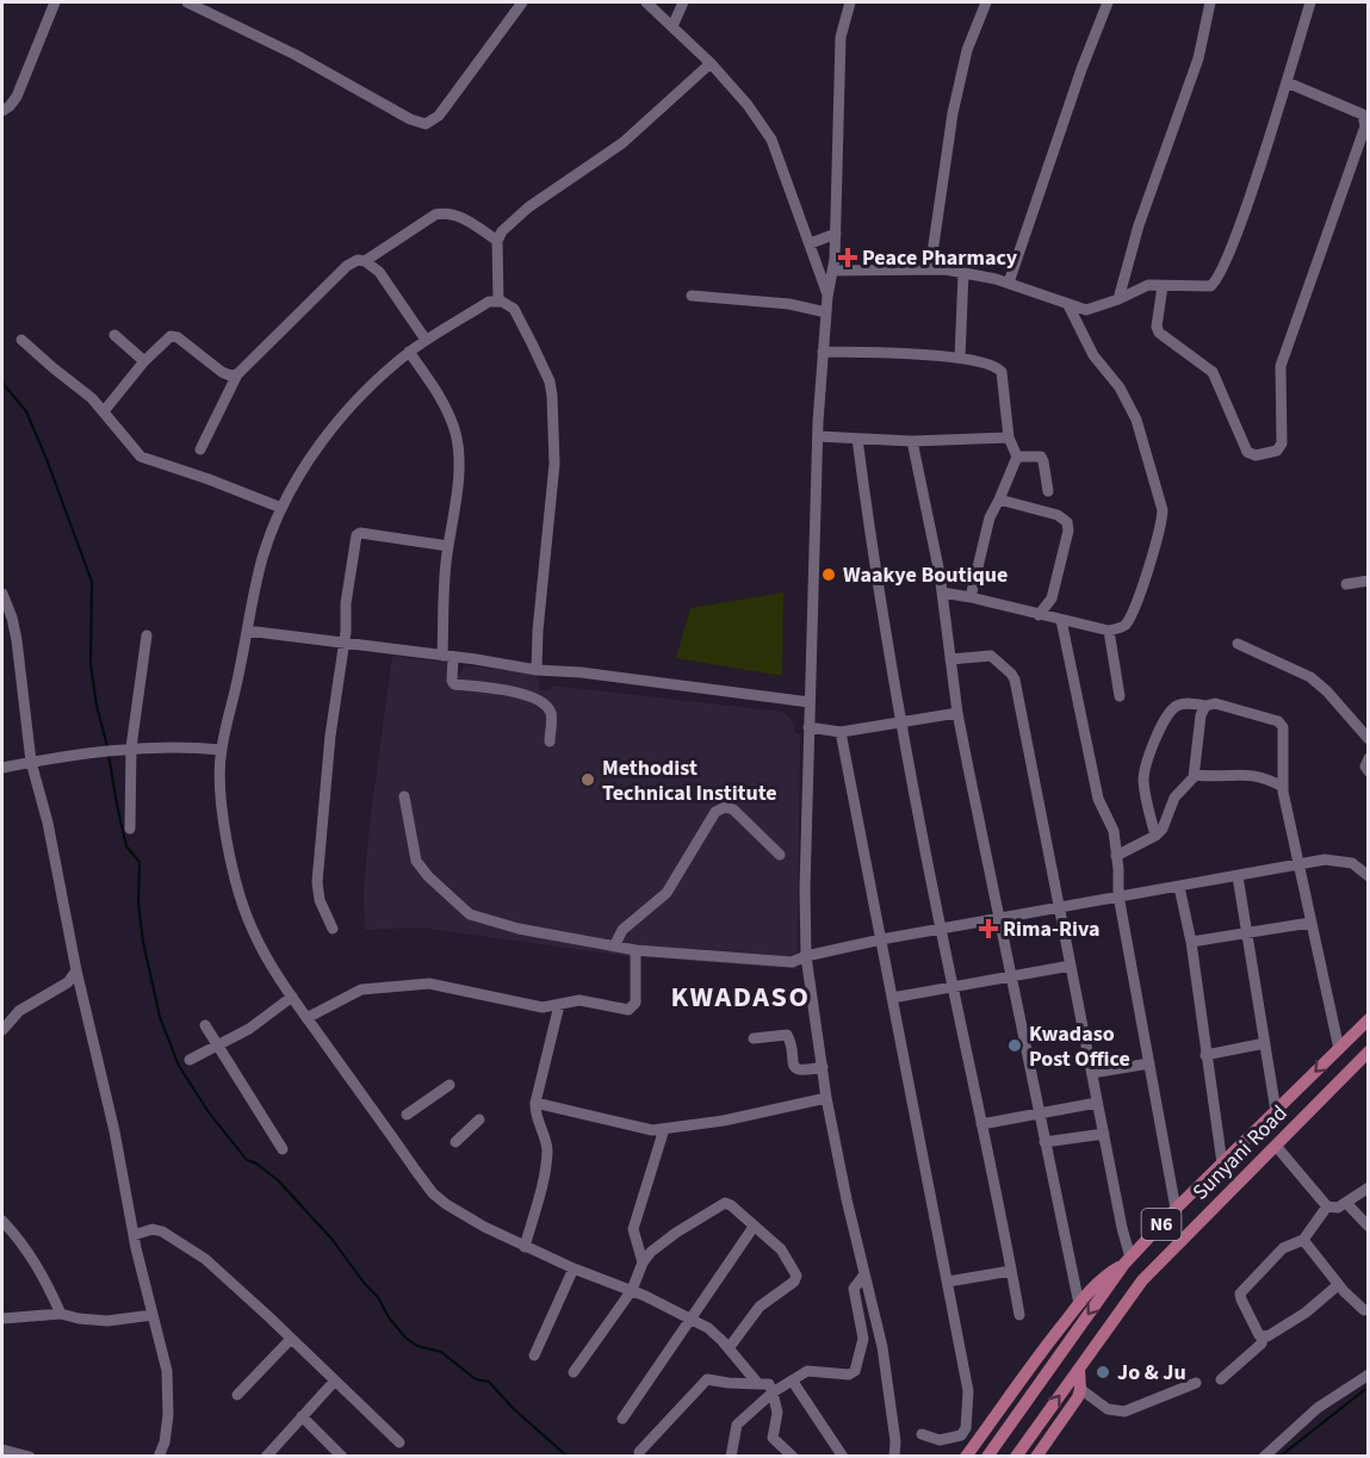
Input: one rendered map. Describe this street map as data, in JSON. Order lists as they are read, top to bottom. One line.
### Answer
{"streets":{"main road":["Sunyani Road","N6"]},"districts":["KWADASO"],"places":{"health":["Peace Pharmacy","Rima-Riva"],"other":["Waakye Boutique","Methodist Technical Institute","Kwadaso Post Office","Jo & Ju"]}}
